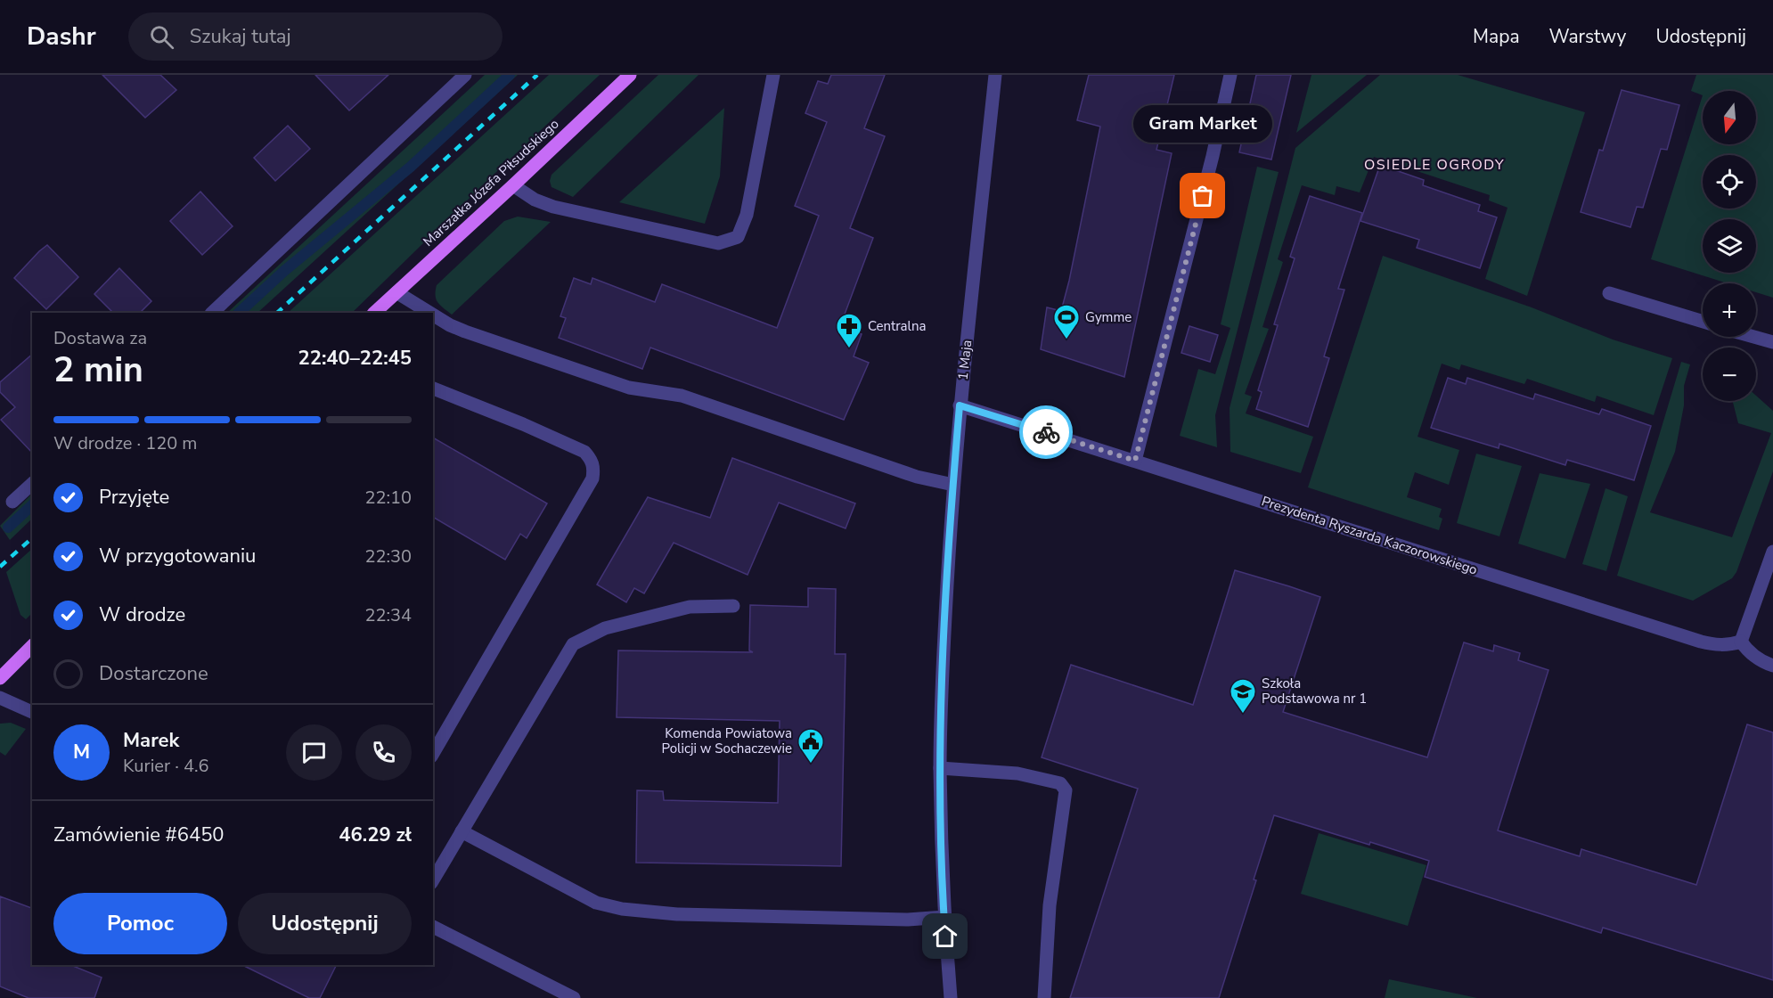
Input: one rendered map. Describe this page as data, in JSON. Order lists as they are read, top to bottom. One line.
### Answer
{"streets":{"main road":["Marszałka Józefa Piłsudskiego"],"street":["1 Maja","Prezydenta Ryszarda Kaczorowskiego"]},"crossings":[["1 Maja","Prezydenta Ryszarda Kaczorowskiego"]],"districts":["OSIEDLE OGRODY"],"places":{"other":["Gram Market"],"sports":["Gymme"],"pharmacy":["Centralna"],"school or university":["Szkoła Podstawowa nr 1"],"public building":["Komenda Powiatowa Policji w Sochaczewie"]},"north":"bottom","page":{"header":"Dashr","search":"Szukaj tutaj","nav":["Mapa","Warstwy","Udostępnij"],"map_buttons":["+","−"],"bubble":"Gram Market","heading":["2 min","Dostawa za","22:40–22:45"],"panel":["Marek","Kurier · 4.6","Zamówienie #6450","46.29 zł"],"bar":"W drodze · 120 m","list":[["Przyjęte","22:10"],["W przygotowaniu","22:30"],["W drodze","22:34"],"Dostarczone"],"round":"M","buttons":["Pomoc","Udostępnij"]}}
